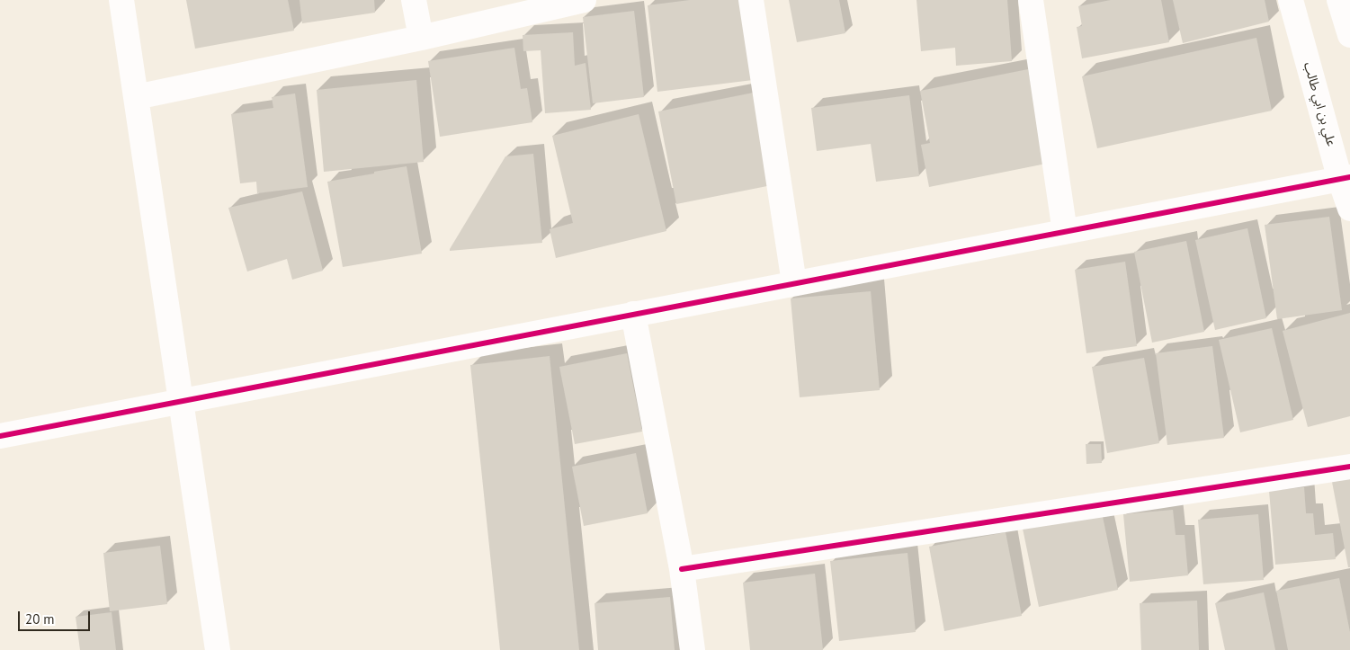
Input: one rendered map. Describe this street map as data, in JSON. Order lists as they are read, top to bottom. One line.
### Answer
{"streets":{"street":["علي بن ابي طالب"]},"scale_bar":"20 m"}
